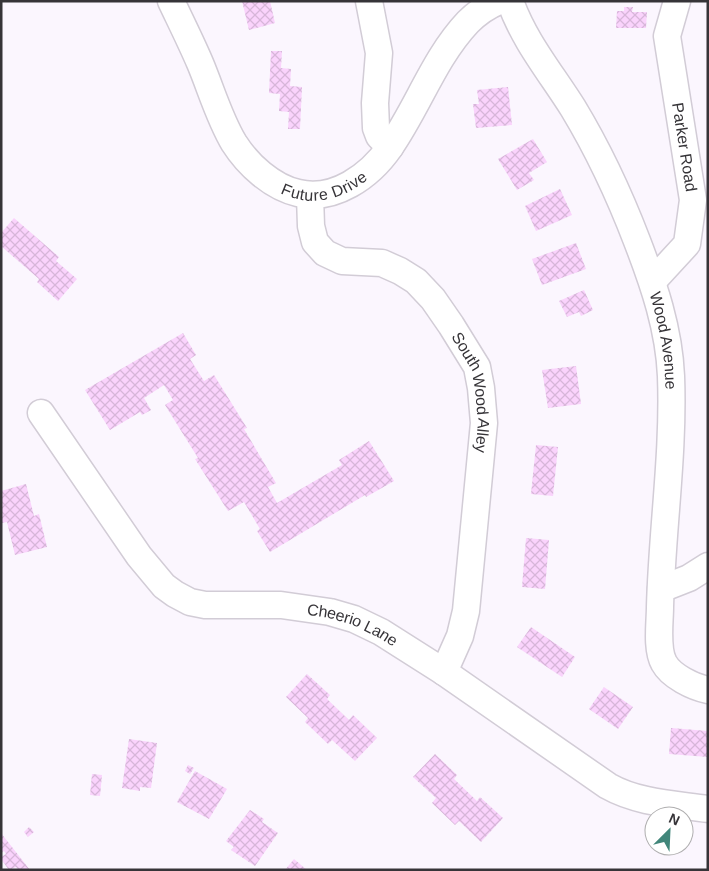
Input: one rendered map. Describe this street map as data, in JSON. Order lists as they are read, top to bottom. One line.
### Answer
{"streets":{"street":["Parker Road","Future Drive","Wood Avenue","South Wood Alley","Cheerio Lane"]},"crossings":[["Parker Road","Wood Avenue"],["Future Drive","South Wood Alley"],["South Wood Alley","Cheerio Lane"]],"north":"top right"}
